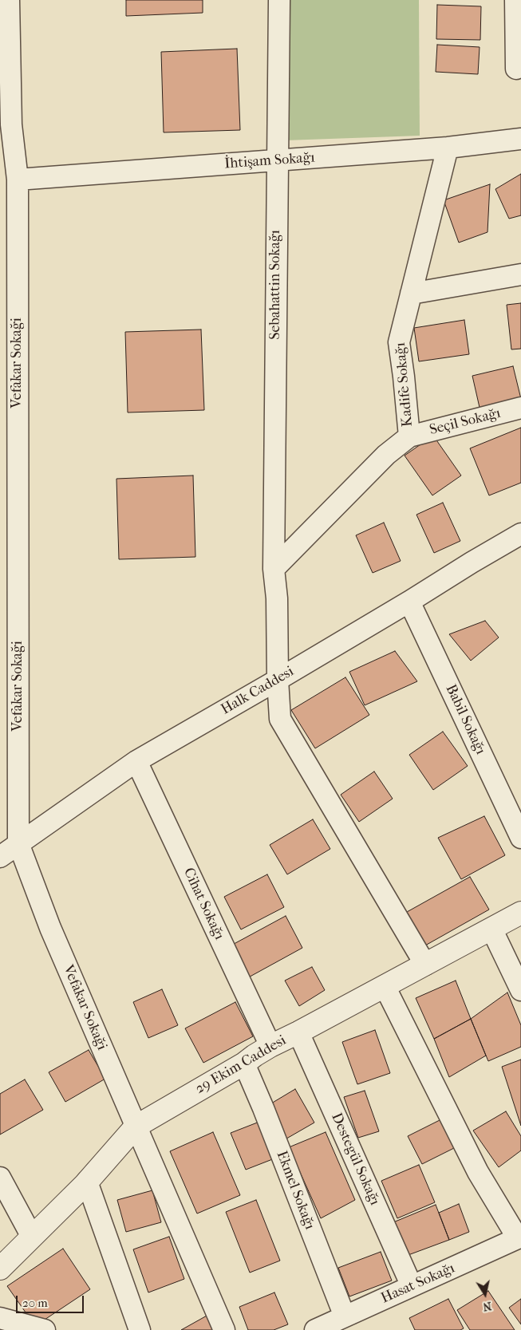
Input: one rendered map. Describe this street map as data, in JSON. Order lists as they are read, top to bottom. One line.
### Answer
{"streets":{"street":["İhtişam Sokağı","Sebahattin Sokağı","Vefakar Sokaği","Kadife Sokağı","Seçil Sokağı","Halk Caddesi","Babil Sokağı","Cihat Sokağı","29 Ekim Caddesi","Destegül Sokağı","Ekmel Sokağı","Hasat Sokağı"]},"crossings":[["İhtişam Sokağı","Sebahattin Sokağı"],["İhtişam Sokağı","Vefakar Sokaği"],["İhtişam Sokağı","Kadife Sokağı"],["Sebahattin Sokağı","Kadife Sokağı"],["Sebahattin Sokağı","Halk Caddesi"],["Sebahattin Sokağı","29 Ekim Caddesi"],["Vefakar Sokaği","Halk Caddesi"],["Vefakar Sokaği","29 Ekim Caddesi"],["Kadife Sokağı","Seçil Sokağı"],["Halk Caddesi","Babil Sokağı"],["Halk Caddesi","Cihat Sokağı"],["Cihat Sokağı","29 Ekim Caddesi"],["29 Ekim Caddesi","Destegül Sokağı"],["29 Ekim Caddesi","Ekmel Sokağı"],["Destegül Sokağı","Hasat Sokağı"],["Ekmel Sokağı","Hasat Sokağı"]],"scale_bar":"20 m","north":"bottom"}
